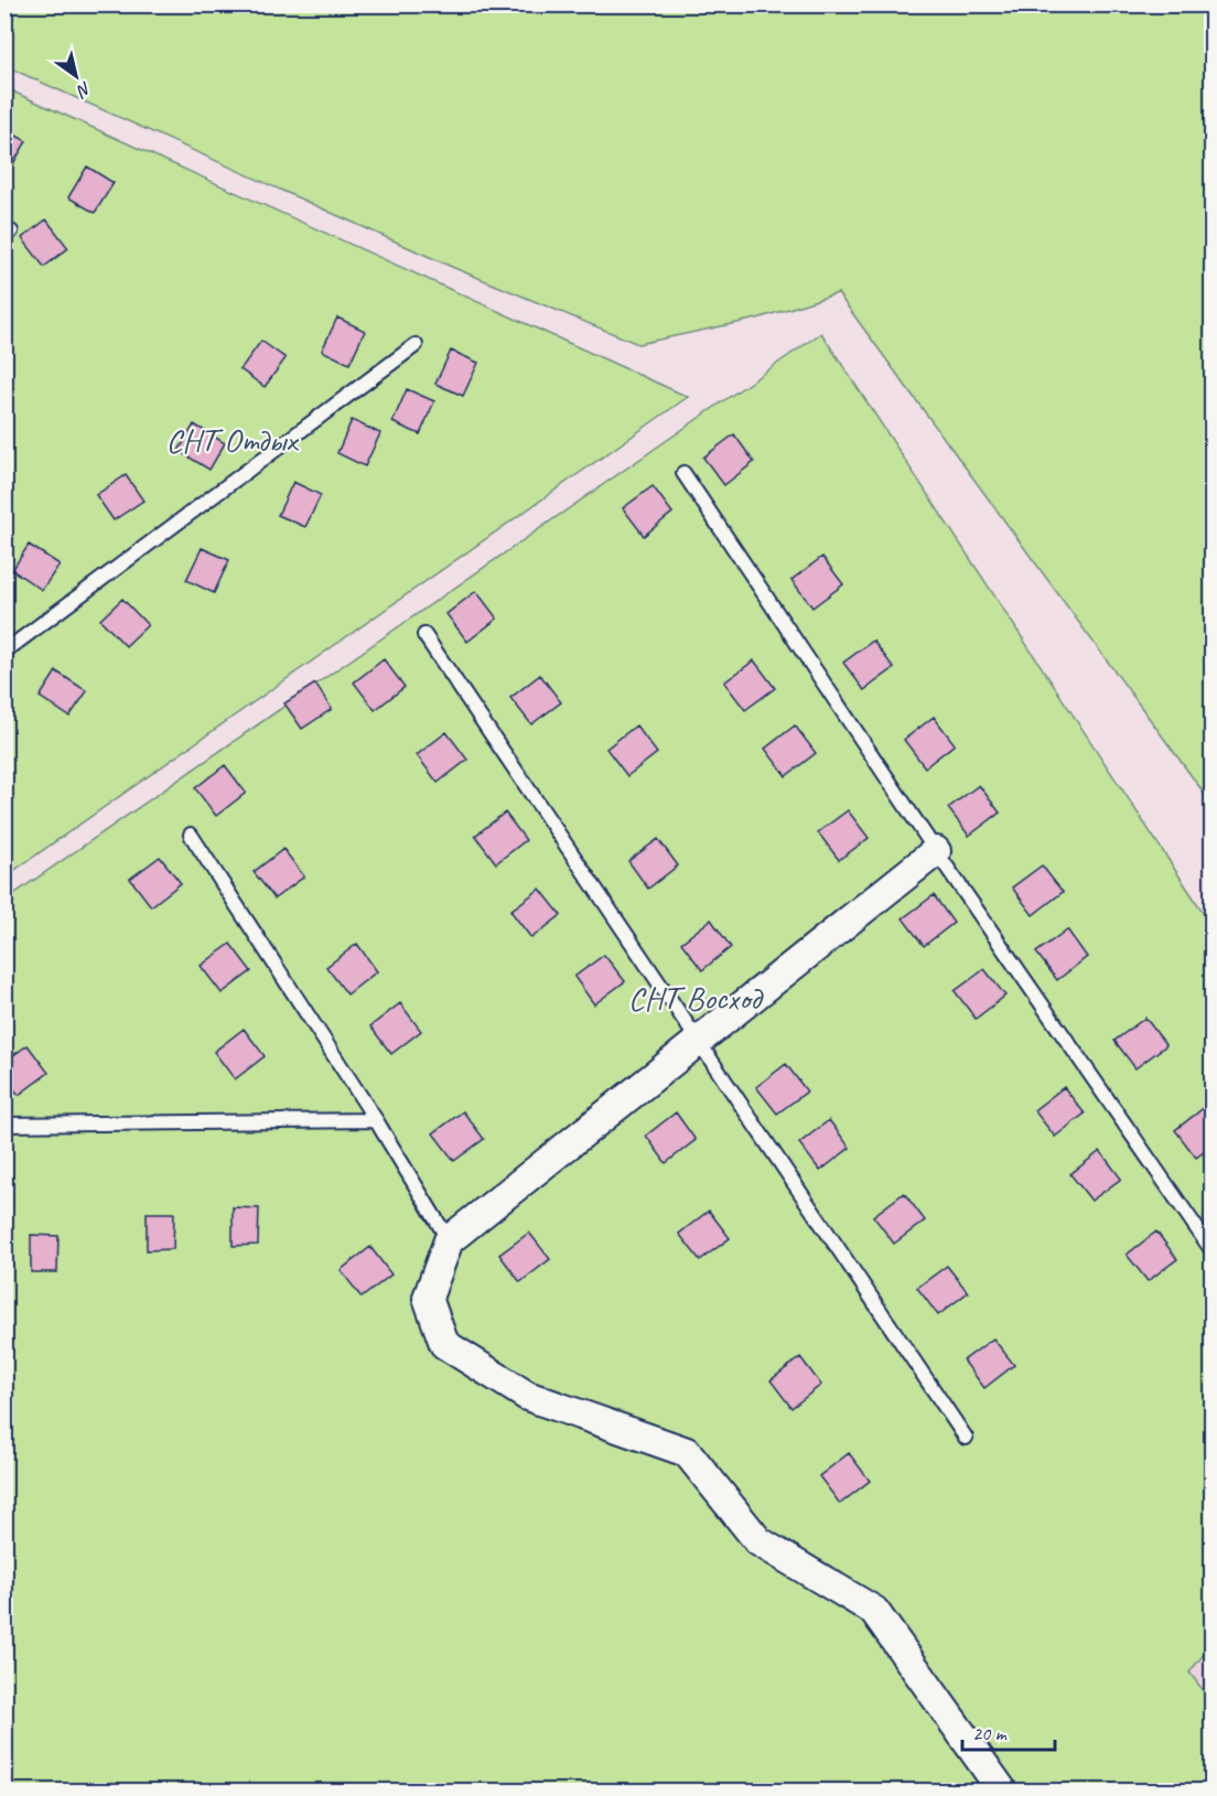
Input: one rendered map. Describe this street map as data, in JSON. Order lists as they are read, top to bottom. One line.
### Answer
{"parks":["СНТ Отдых","СНТ Восход"],"scale_bar":"20 m","north":"bottom right"}
